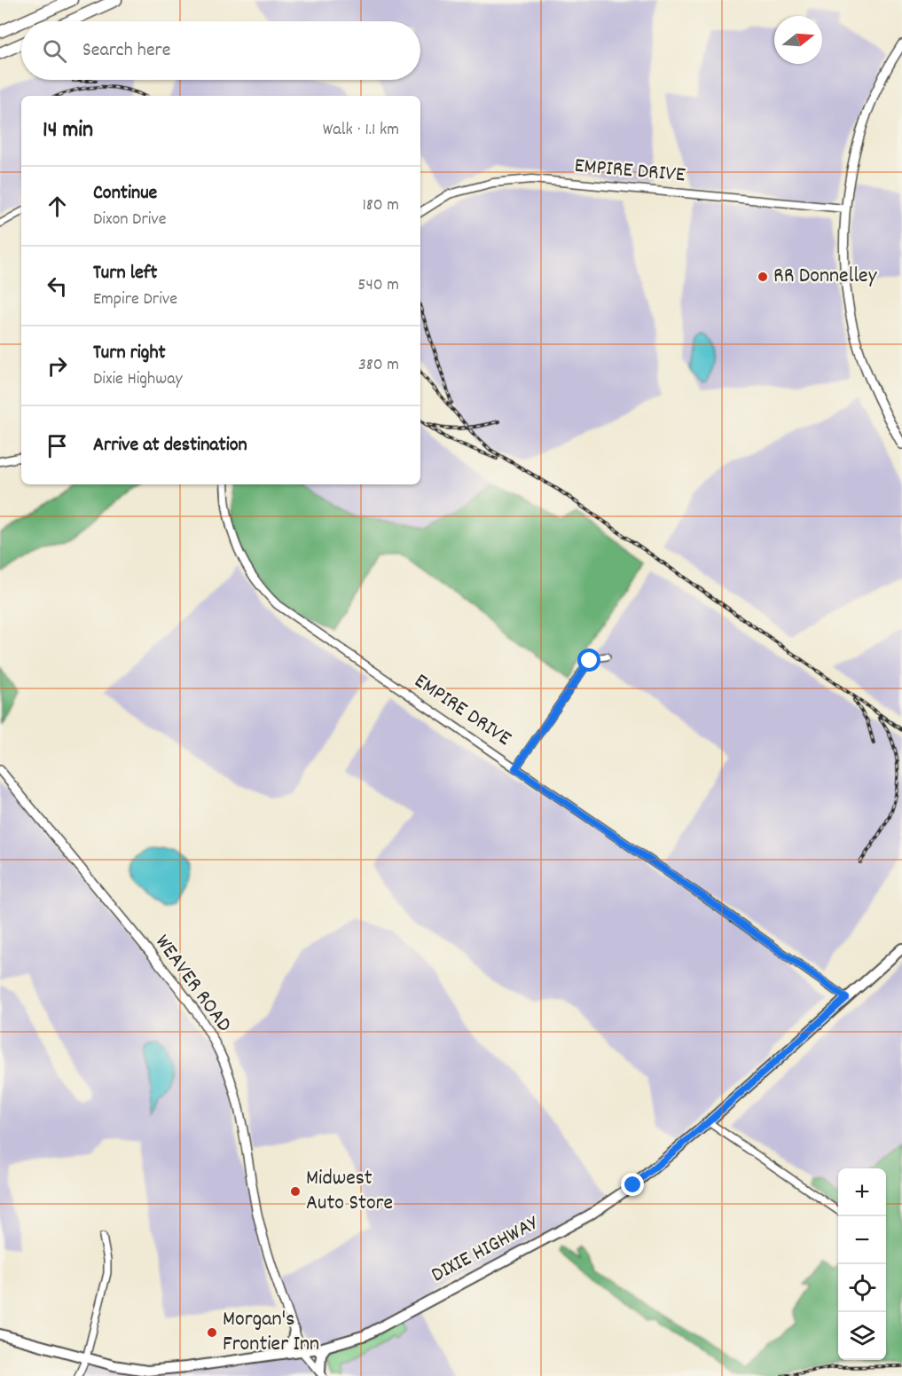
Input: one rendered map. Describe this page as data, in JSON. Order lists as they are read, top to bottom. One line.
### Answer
{"streets":{"main road":["WEAVER ROAD","DIXIE HIGHWAY"],"street":["EMPIRE DRIVE"]},"crossings":[["EMPIRE DRIVE","DIXIE HIGHWAY"],["WEAVER ROAD","DIXIE HIGHWAY"]],"places":["RR Donnelley","Midwest Auto Store","Morgan's Frontier Inn"],"north":"right","page":{"search":"Search here","heading":["14 min","Walk · 1.1 km"],"list":[["Continue","Dixon Drive","180 m"],["Turn left","Empire Drive","540 m"],["Turn right","Dixie Highway","380 m"],"Arrive at destination"],"map_buttons":["+","−"]}}
